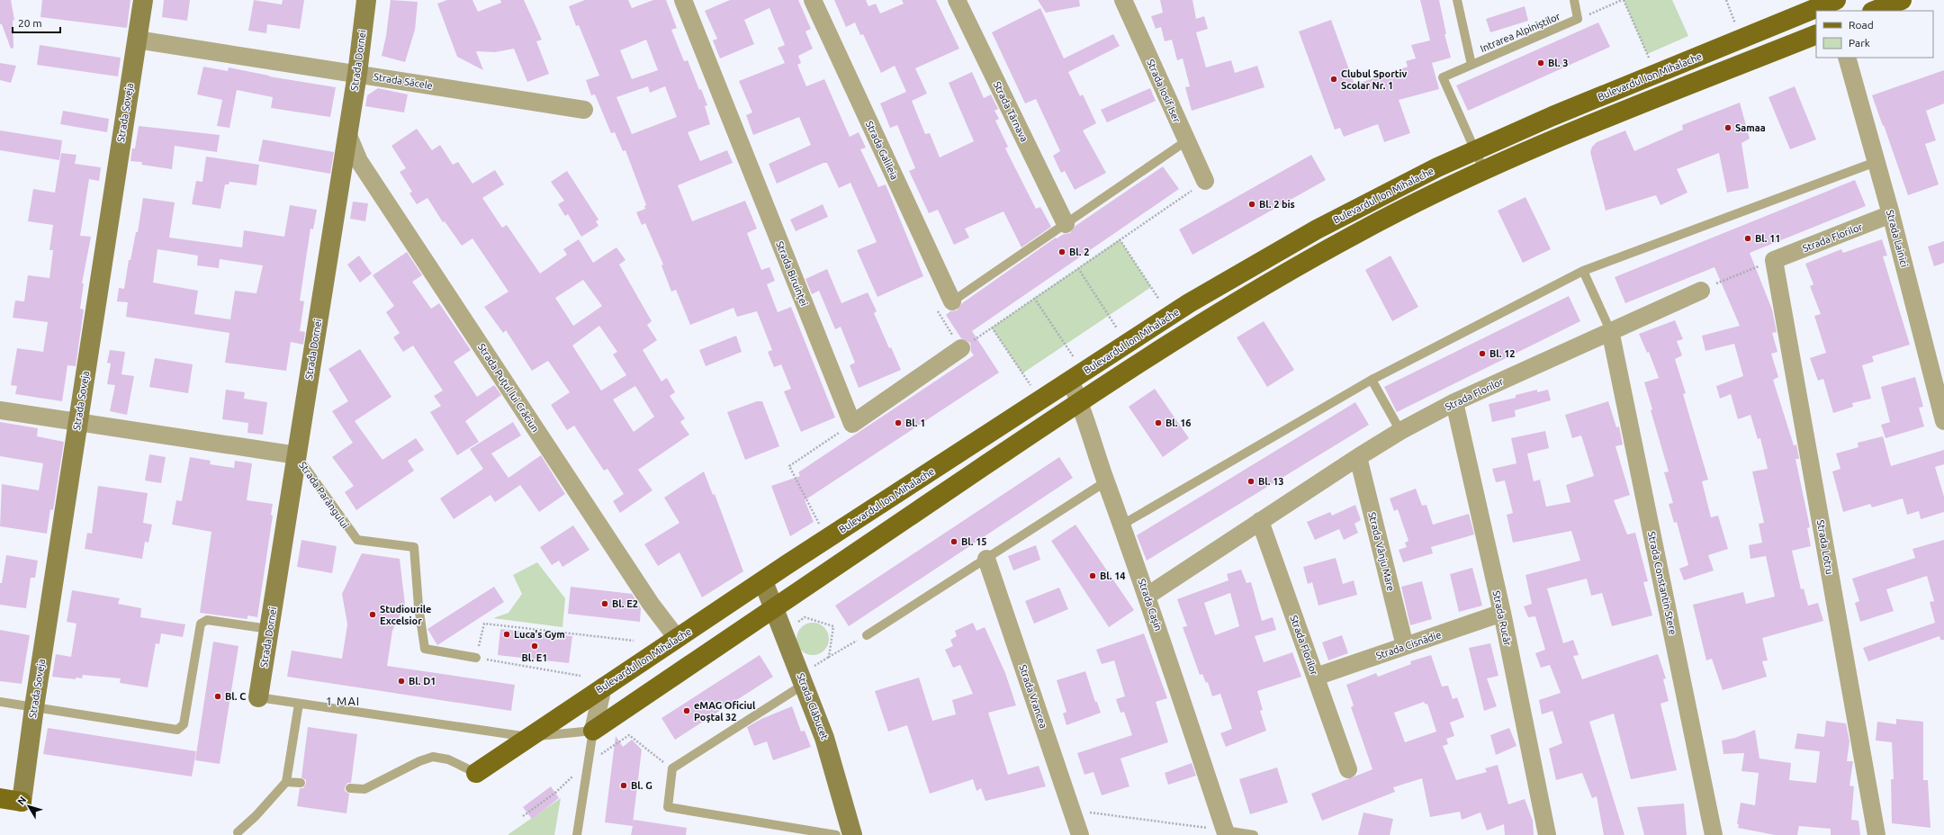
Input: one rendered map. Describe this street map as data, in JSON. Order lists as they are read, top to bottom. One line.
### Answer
{"streets":{"main road":["Bulevardul Ion Mihalache"],"street":["Strada Dornei","Strada Săcele","Strada Iosif Iser","Strada Târnava","Strada Soveja","Strada Galileia","Strada Florilor","Strada Lainici","Strada Biruinței","Strada Puțul lui Crăciun","Strada Parângului","Strada Lotru","Strada Vânju Mare","Strada Constantin Stere","Strada Cașin","Strada Rucăr","Strada Cisnădie","Strada Vrancea","Strada Clăbucet"],"lane":["Intrarea Alpiniștilor"]},"crossings":[["Intrarea Alpiniștilor","Bulevardul Ion Mihalache"],["Strada Dornei","Strada Săcele"],["Strada Dornei","Strada Puțul lui Crăciun"],["Strada Dornei","Strada Parângului"],["Bulevardul Ion Mihalache","Strada Puțul lui Crăciun"],["Bulevardul Ion Mihalache","Strada Cașin"],["Bulevardul Ion Mihalache","Strada Clăbucet"],["Strada Săcele","Strada Soveja"],["Strada Soveja","Strada Parângului"],["Strada Florilor","Strada Lainici"],["Strada Florilor","Strada Lotru"],["Strada Florilor","Strada Vânju Mare"],["Strada Florilor","Strada Constantin Stere"],["Strada Florilor","Strada Cașin"],["Strada Florilor","Strada Rucăr"],["Strada Florilor","Strada Cisnădie"],["Strada Vânju Mare","Strada Cisnădie"],["Strada Rucăr","Strada Cisnădie"]],"districts":["1 MAI"],"places":["Bl. 3","Clubul Sportiv Scolar Nr. 1","Samaa","Bl. 2 bis","Bl. 11","Bl. 2","Bl. 12","Bl. 1","Bl. 16","Bl. 13","Bl. 15","Bl. 14","Bl. E2","Studiourile Excelsior","Luca's Gym","Bl. E1","Bl. D1","Bl. C","eMAG Oficiul Poștal 32","Bl. G"],"legend":["Road","Park"],"scale_bar":"20 m","north":"top left"}
